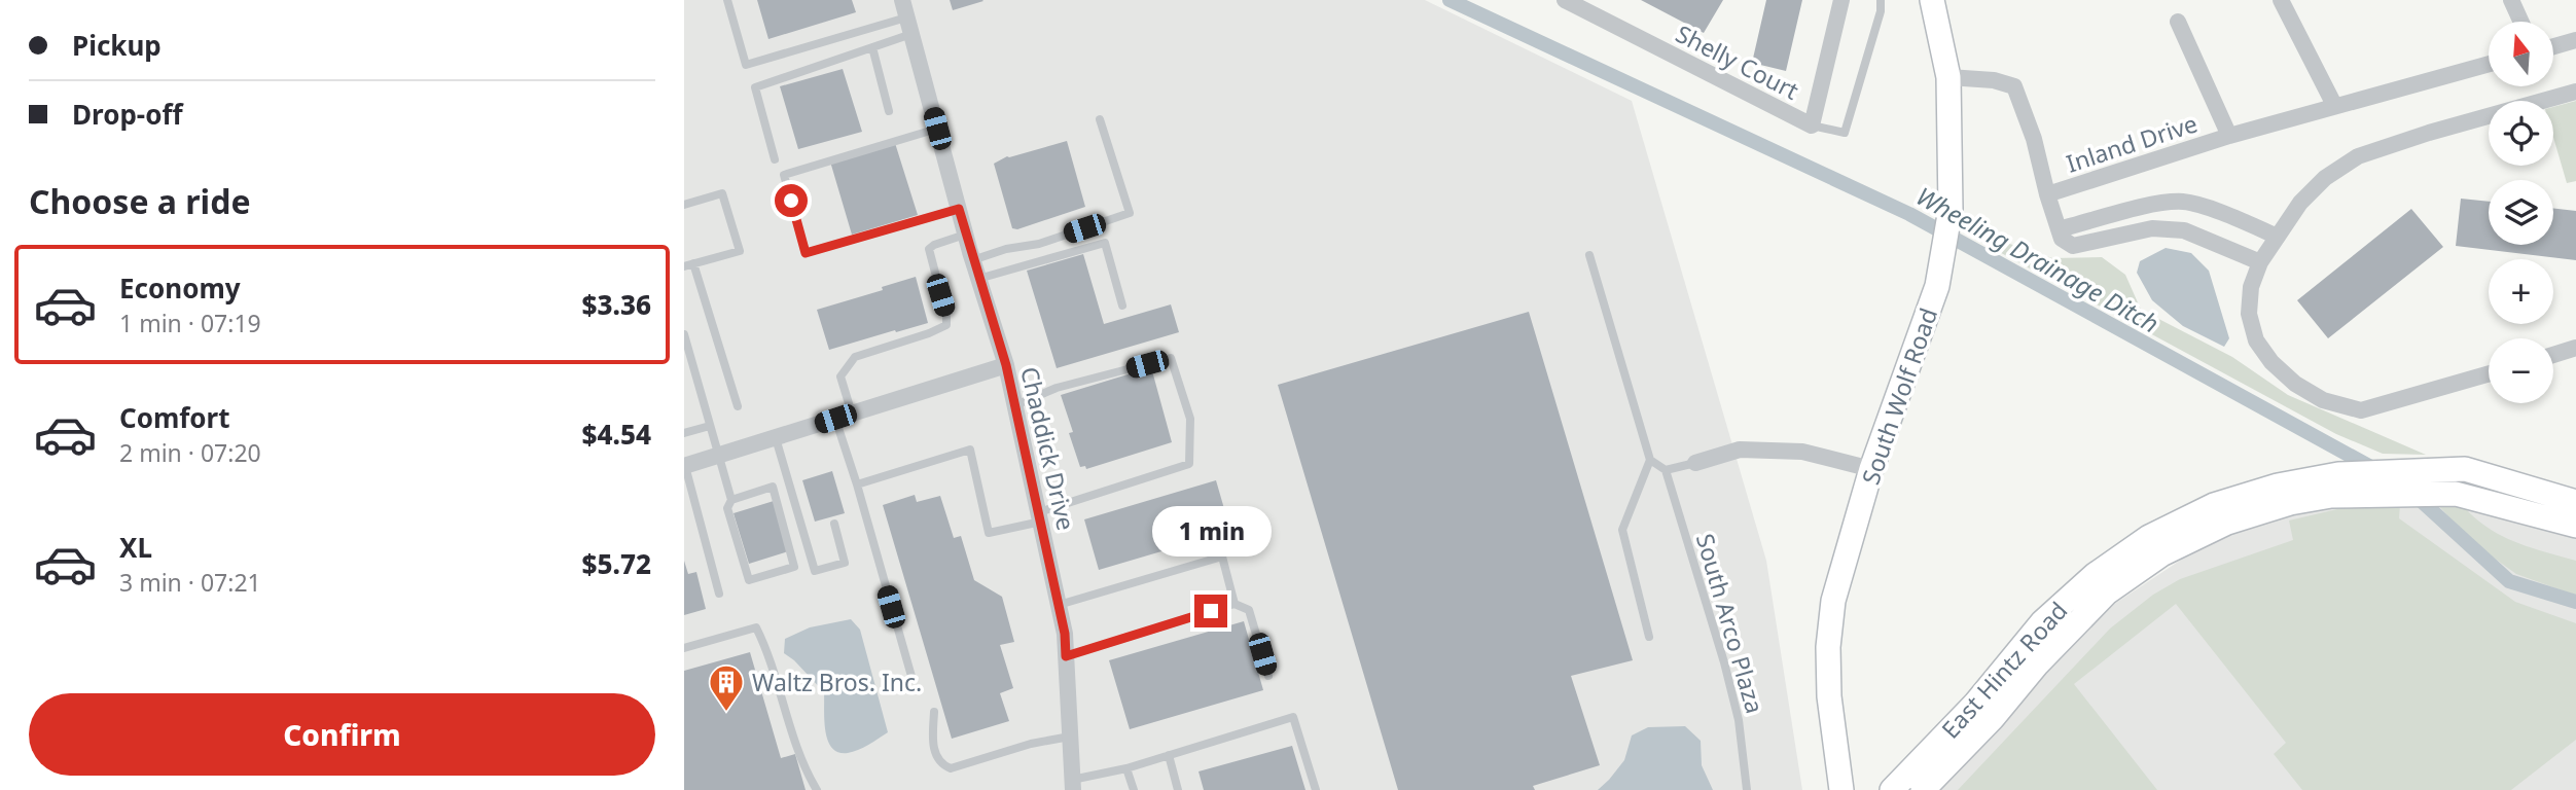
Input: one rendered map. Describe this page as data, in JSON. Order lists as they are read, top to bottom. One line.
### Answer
{"streets":{"main road":["South Wolf Road","East Hintz Road"],"street":["Shelly Court","Inland Drive","Chaddick Drive"],"lane":["South Arco Plaza"]},"water":["Wheeling Drainage Ditch"],"places":{"building":["Waltz Bros. Inc."]},"north":"top","page":{"banner":["Pickup","Drop-off"],"map_buttons":["+","−"],"heading":"Choose a ride","list":[{"name":"Economy","note":"1 min · 07:19","value":"$3.36"},{"name":"Comfort","note":"2 min · 07:20","value":"$4.54"},{"name":"XL","note":"3 min · 07:21","value":"$5.72"}],"bubble":"1 min","buttons":"Confirm"}}
